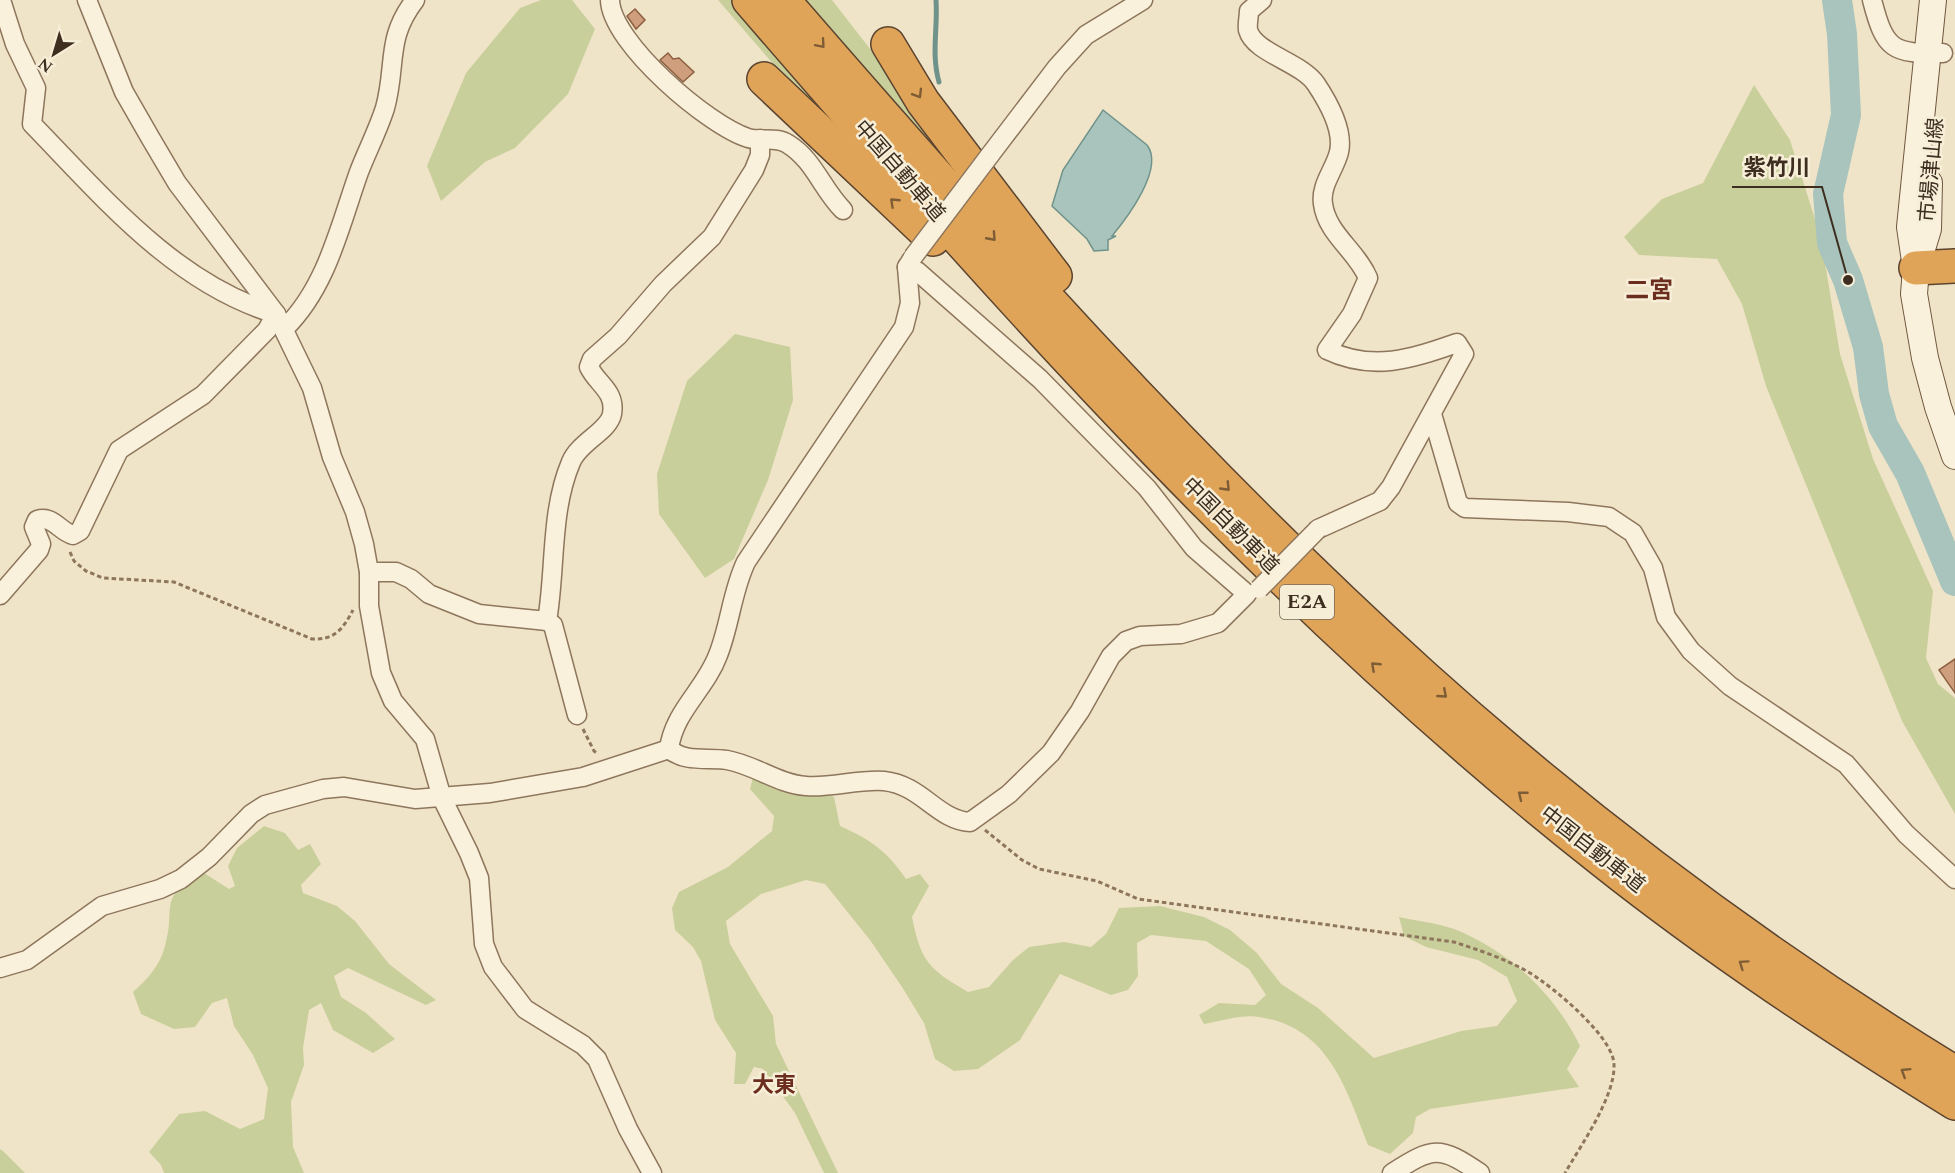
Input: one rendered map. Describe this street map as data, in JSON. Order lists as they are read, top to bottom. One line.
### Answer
{"streets":{"highway":["中国自動車道","E2A"],"main road":["市場津山線"]},"districts":["二宮","大東"],"places":["紫竹川"],"north":"bottom left"}
